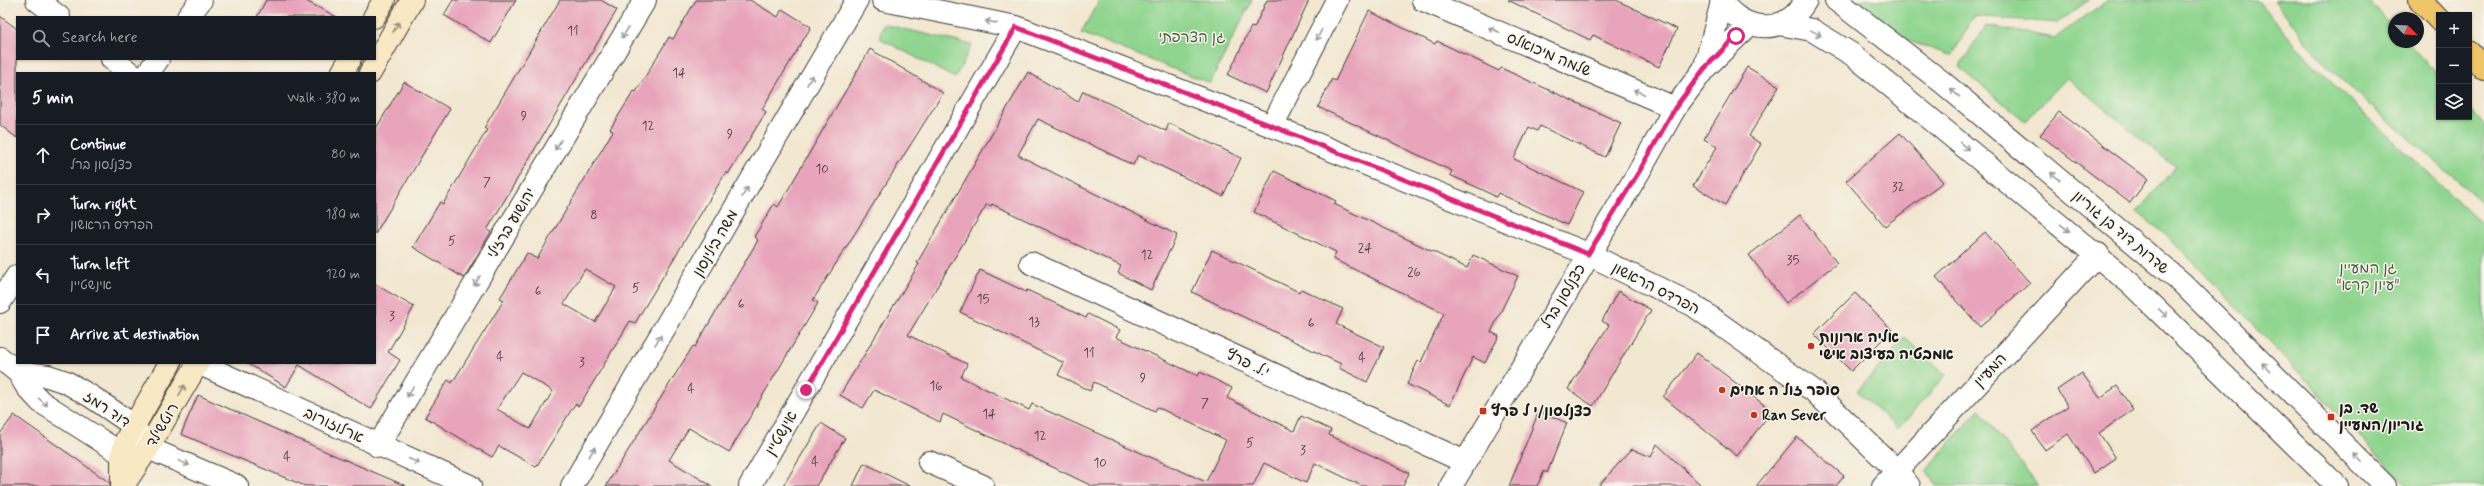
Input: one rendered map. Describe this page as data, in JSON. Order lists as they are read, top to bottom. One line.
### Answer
{"streets":{"main road":["רוטשילד"],"street":["שלמה מיכואלס","יהושוע ברזילי","שדרות דוד בן גוריון","משה בילינסון","הפרדס הראשון","כצנלסון ברל","י.ל. פרץ","המעיין","דוד רמז","ארלוזורוב","אינשטיין"]},"crossings":[["שלמה מיכואלס","כצנלסון ברל"],["יהושוע ברזילי","ארלוזורוב"],["הפרדס הראשון","כצנלסון ברל"],["הפרדס הראשון","המעיין"],["הפרדס הראשון","אינשטיין"],["כצנלסון ברל","י.ל. פרץ"],["דוד רמז","רוטשילד"]],"one_way":["שלמה מיכואלס","יהושוע ברזילי","משה בילינסון"],"parks":["גן הצרפתי","גן המעיין \"עיון קרא\""],"places":{"other":["אליה ארונות אמבטיה בעיצוב אישי","סופר זול ה אחים","Ran Sever"],"transit":["כצנלסון/י ל פרץ","שד. בן גוריון/המעיין"]},"house_numbers":["11","14","9","12","9","10","7","32","8","5","24","12","35","26","5","6","15","6","3","13","6","11","4","4","3","9","16","4","7","14","12","5","3","4","4","10"],"north":"bottom right","page":{"map_buttons":["+","−"],"search":"Search here","heading":["5 min","Walk · 380 m"],"list":[["Continue","כצנלסון ברל","80 m"],["Turn right","הפרדס הראשון","180 m"],["Turn left","אינשטיין","120 m"],"Arrive at destination"]}}
